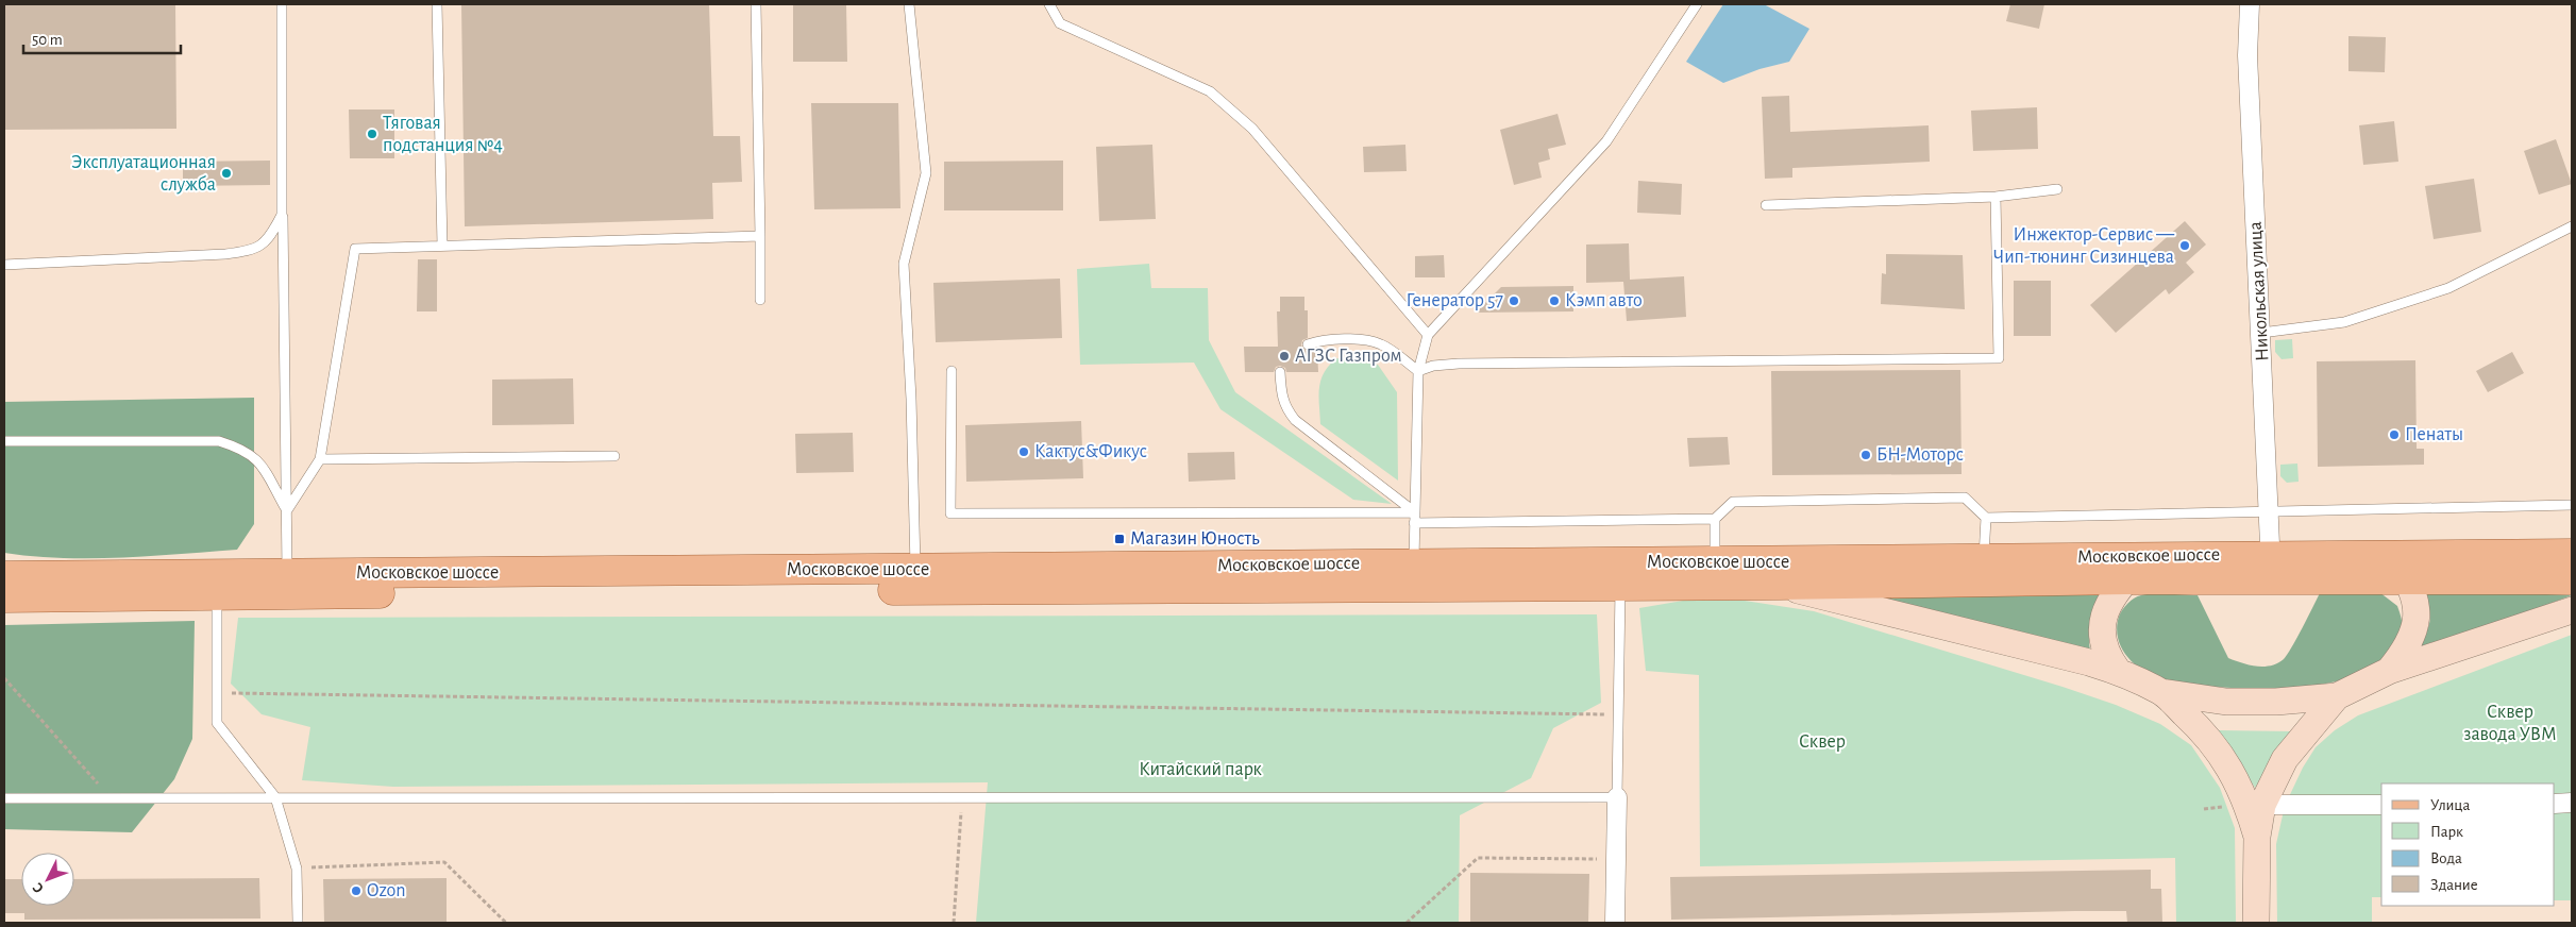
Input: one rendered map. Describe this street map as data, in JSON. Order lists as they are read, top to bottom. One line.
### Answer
{"streets":{"main road":["Московское шоссе"],"street":["Никольская улица"]},"crossings":[["Никольская улица","Московское шоссе"]],"parks":["Сквер завода УВМ","Сквер","Китайский парк"],"places":{"other":["Тяговая подстанция №4","Эксплуатационная служба","Инжектор-Сервис — Чип-тюнинг Сизинцева","Генератор 57","Кэмп авто","АГЗС Газпром","Пенаты","Кактус&Фикус","БН-Моторс","Ozon"],"transit":["Магазин Юность"]},"legend":["Улица","Парк","Вода","Здание"],"scale_bar":"50 m","north":"bottom left"}
